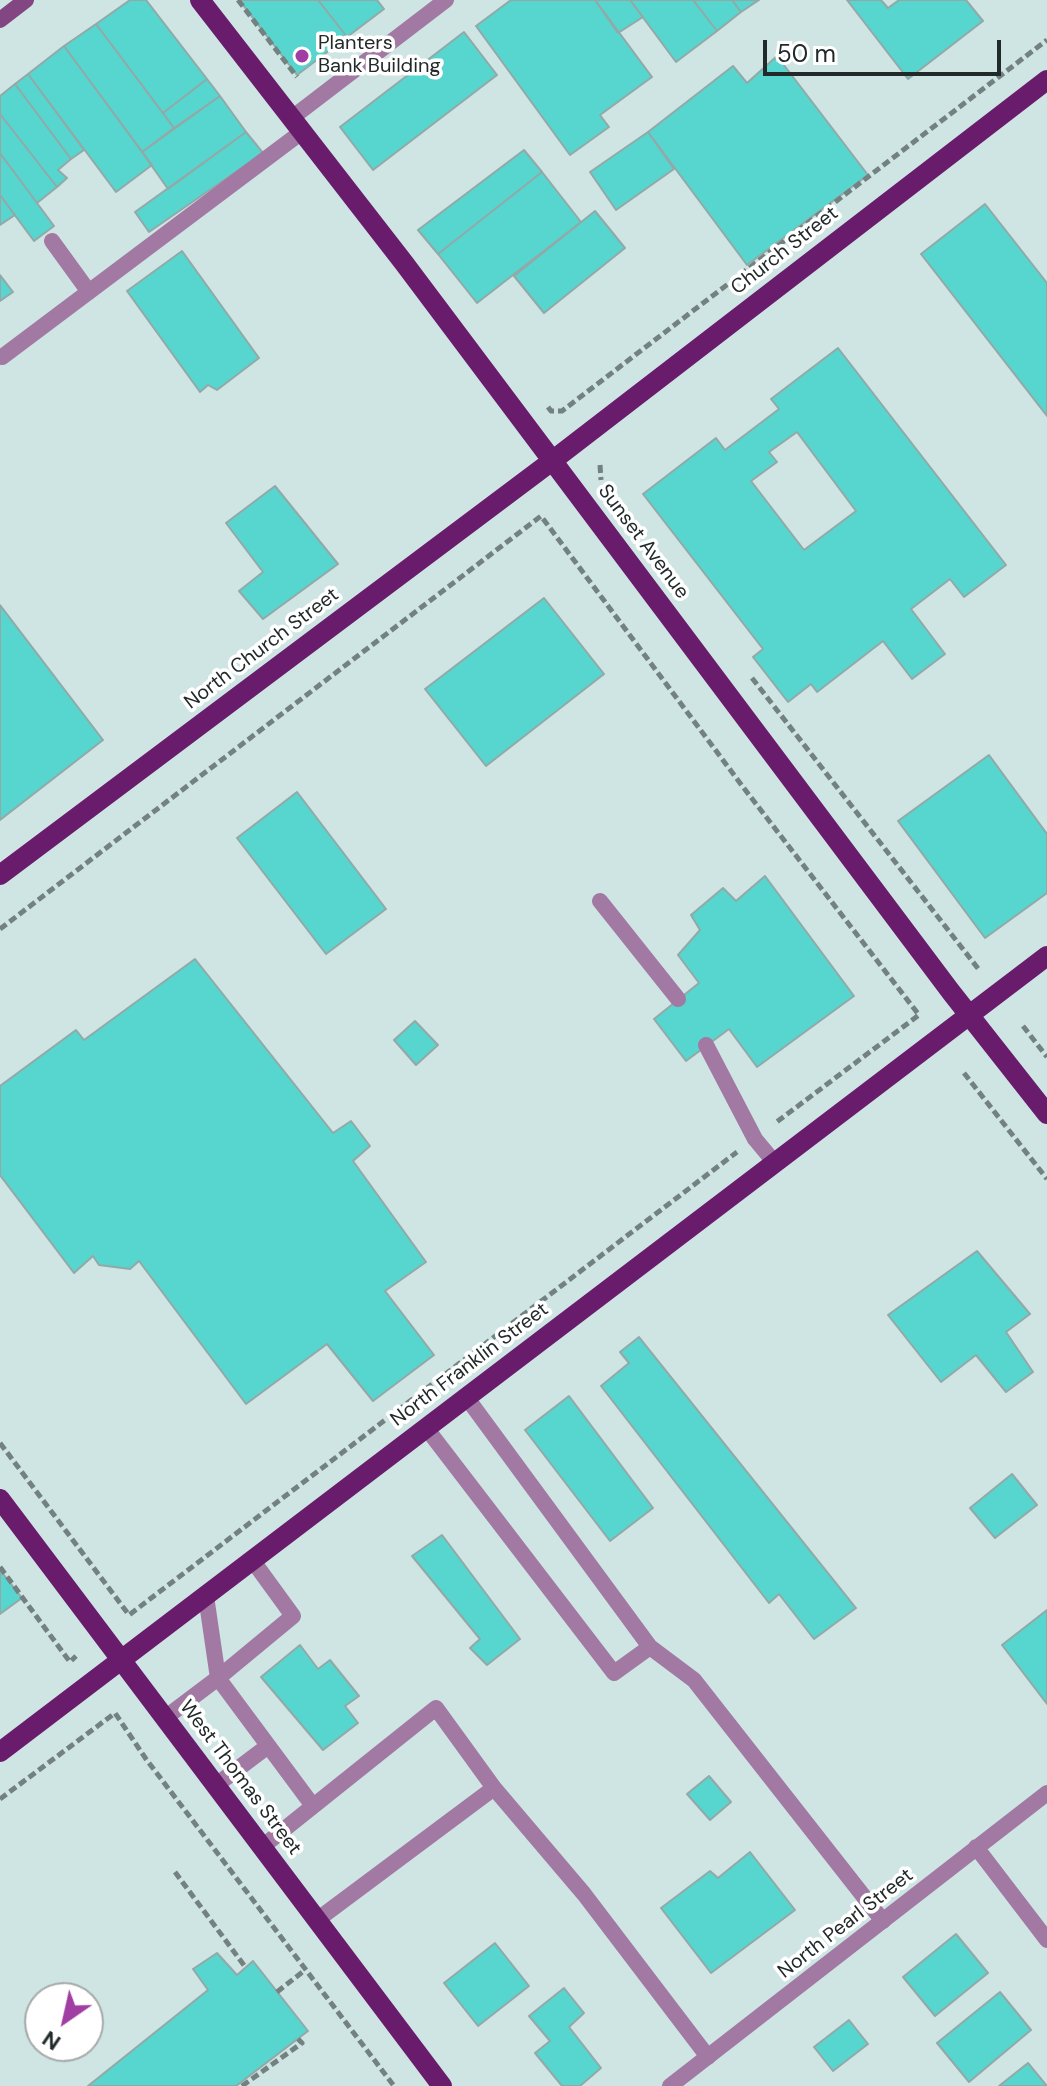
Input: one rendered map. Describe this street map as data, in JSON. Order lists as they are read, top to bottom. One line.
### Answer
{"streets":{"main road":["Church Street","Sunset Avenue","North Church Street","North Franklin Street","West Thomas Street"],"street":["North Pearl Street"]},"crossings":[["Church Street","Sunset Avenue"],["Church Street","North Church Street"],["Sunset Avenue","North Church Street"],["Sunset Avenue","North Franklin Street"],["North Franklin Street","West Thomas Street"]],"places":["Planters Bank Building"],"scale_bar":"50 m","north":"bottom left"}
